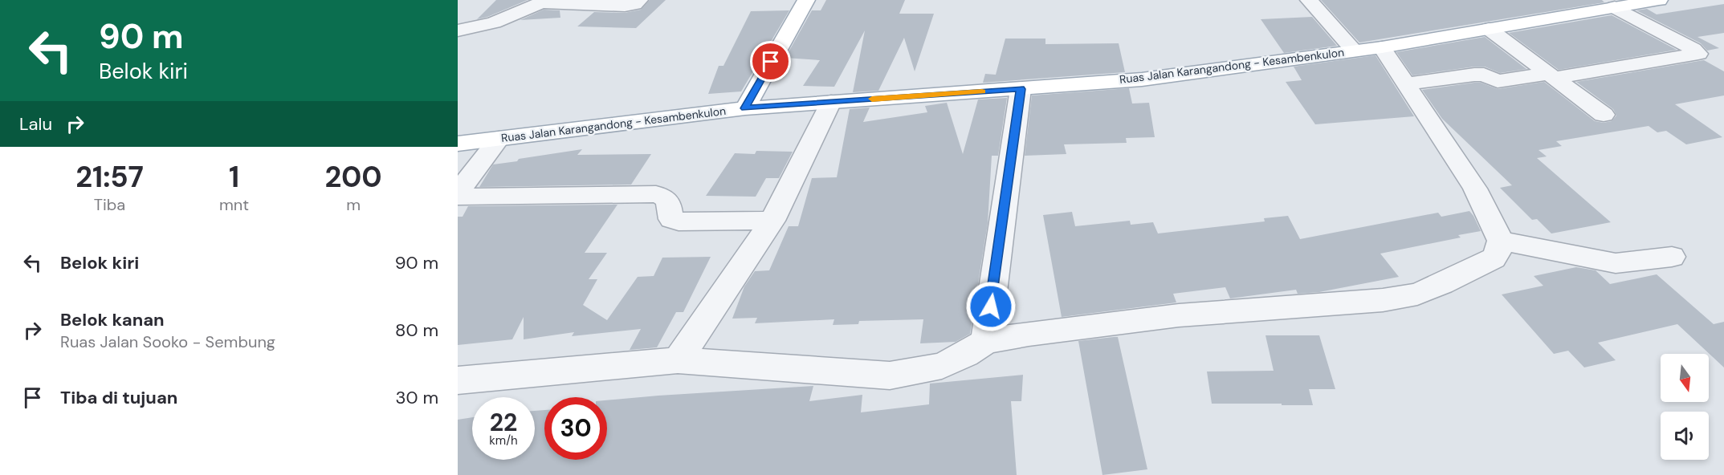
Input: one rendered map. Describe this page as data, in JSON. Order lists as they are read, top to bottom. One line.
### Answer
{"streets":{"main road":["Ruas Jalan Karangandong - Kesambenkulon"]},"north":"bottom","page":{"turn":["90 m","Belok kiri"],"then":"Lalu","eta":["21:57","Tiba","1","mnt","200","m"],"list":[{"name":"Belok kiri","value":"90 m"},{"name":"Belok kanan","note":"Ruas Jalan Sooko - Sembung","value":"80 m"},{"name":"Tiba di tujuan","value":"30 m"}],"speed":"22 km/h","limit":"30"}}
